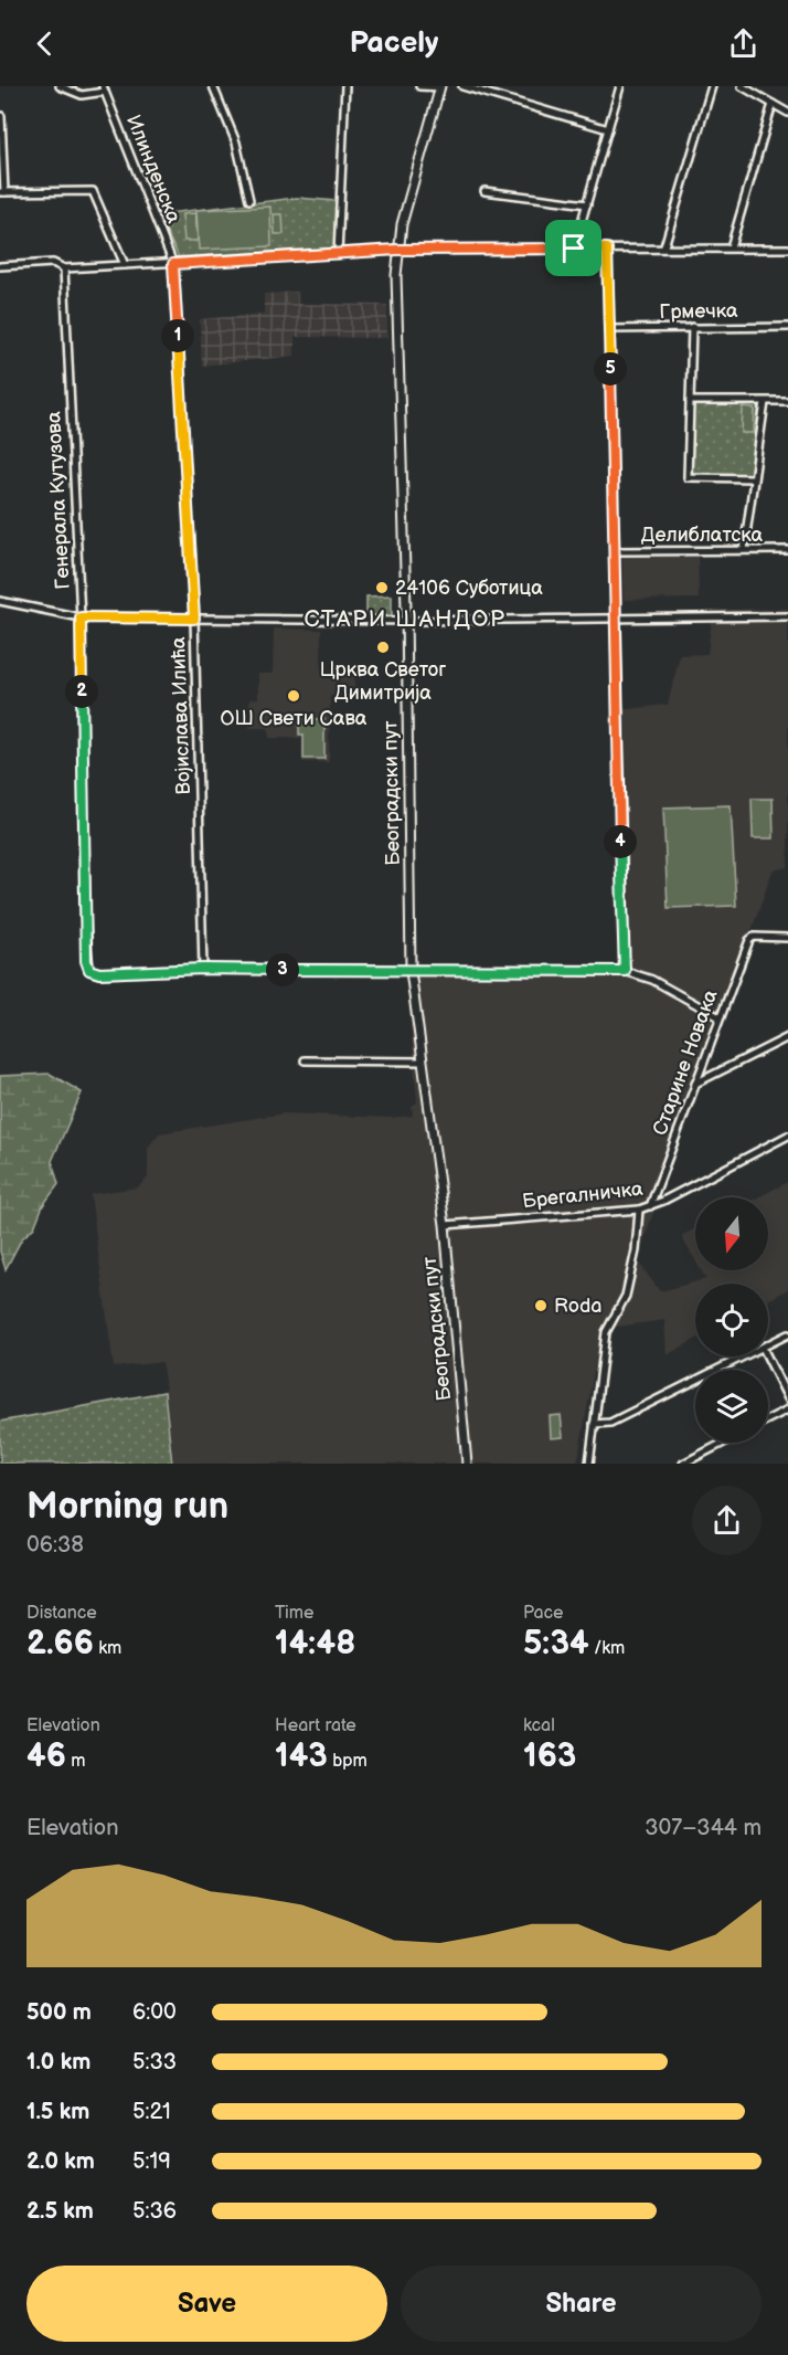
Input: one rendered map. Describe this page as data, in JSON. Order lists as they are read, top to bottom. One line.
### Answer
{"streets":{"main road":["Београдски пут"],"street":["Илинденска","Грмечка","Генерала Кутузова","Делиблатска","Војислава Илића","Старине Новака","Брегалничка"]},"crossings":[["Илинденска","Војислава Илића"],["Генерала Кутузова","Војислава Илића"],["Београдски пут","Брегалничка"],["Старине Новака","Брегалничка"]],"districts":["СТАРИ ШАНДОР"],"places":["24106 Суботица","Црква Светог Димитрија","ОШ Свети Сава","Roda"],"north":"bottom","page":{"header":"Pacely","pins":["1","5","2","4","3"],"heading":["Morning run","06:38"],"stats":[["Distance","2.66 km"],["Time","14:48"],["Pace","5:34 /km"],["Elevation","46 m"],["Heart rate","143 bpm"],["kcal","163"]],"chart":["Elevation","307–344 m"],"list":[{"name":"500 m","note":"6:00"},{"name":"1.0 km","note":"5:33"},{"name":"1.5 km","note":"5:21"},{"name":"2.0 km","note":"5:19"},{"name":"2.5 km","note":"5:36"}],"buttons":["Save","Share"]}}
